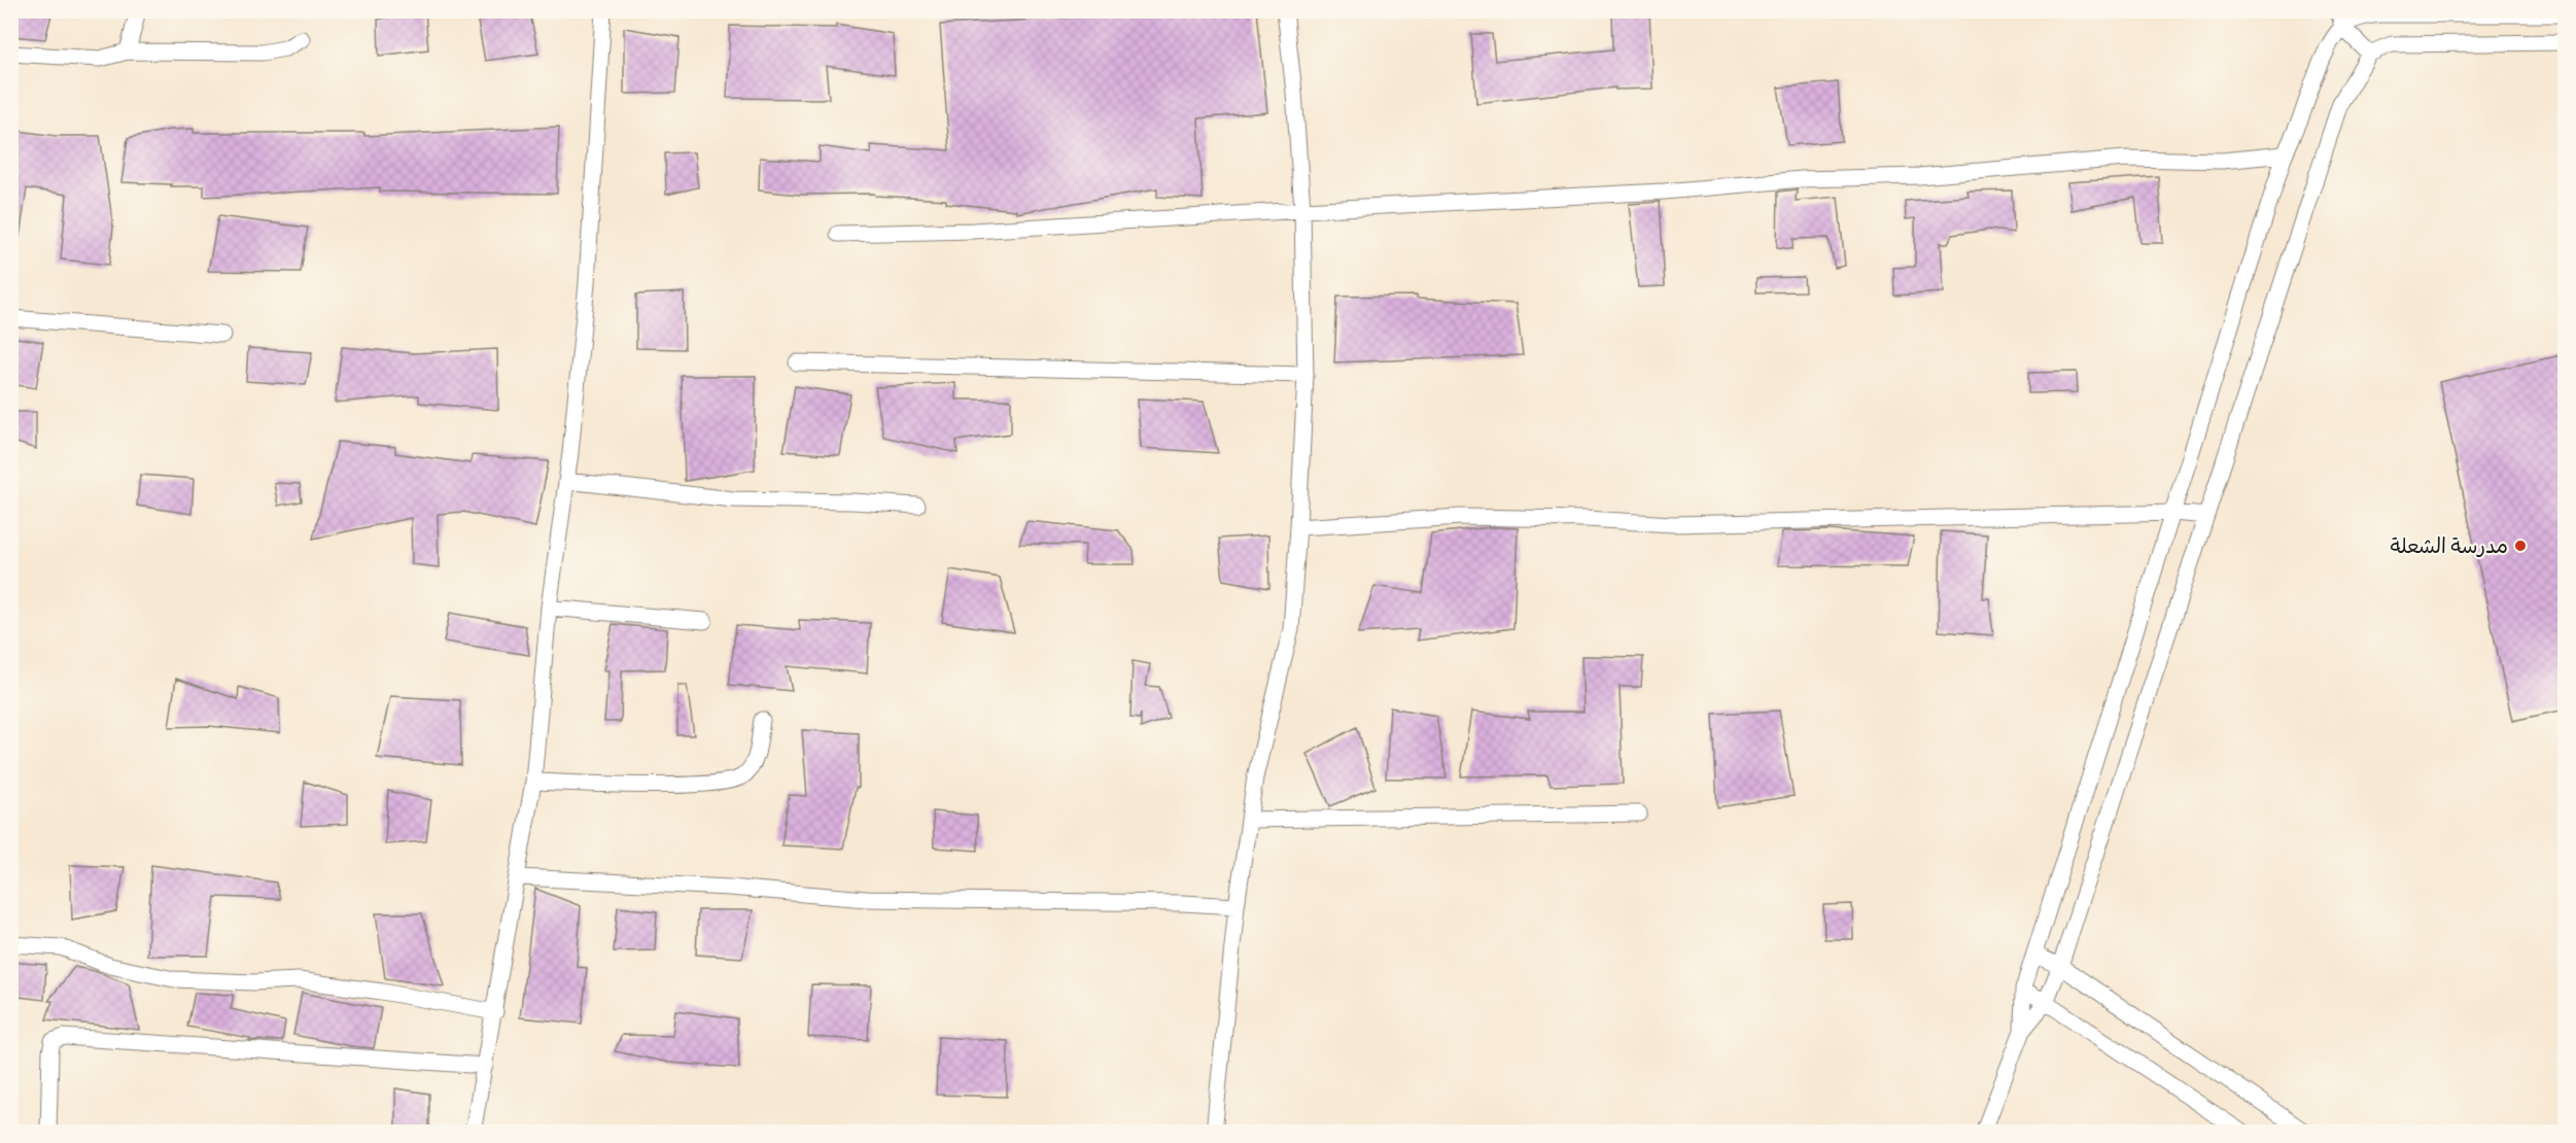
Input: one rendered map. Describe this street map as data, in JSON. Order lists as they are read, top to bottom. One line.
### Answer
{"places":["مدرسة الشعلة"]}
